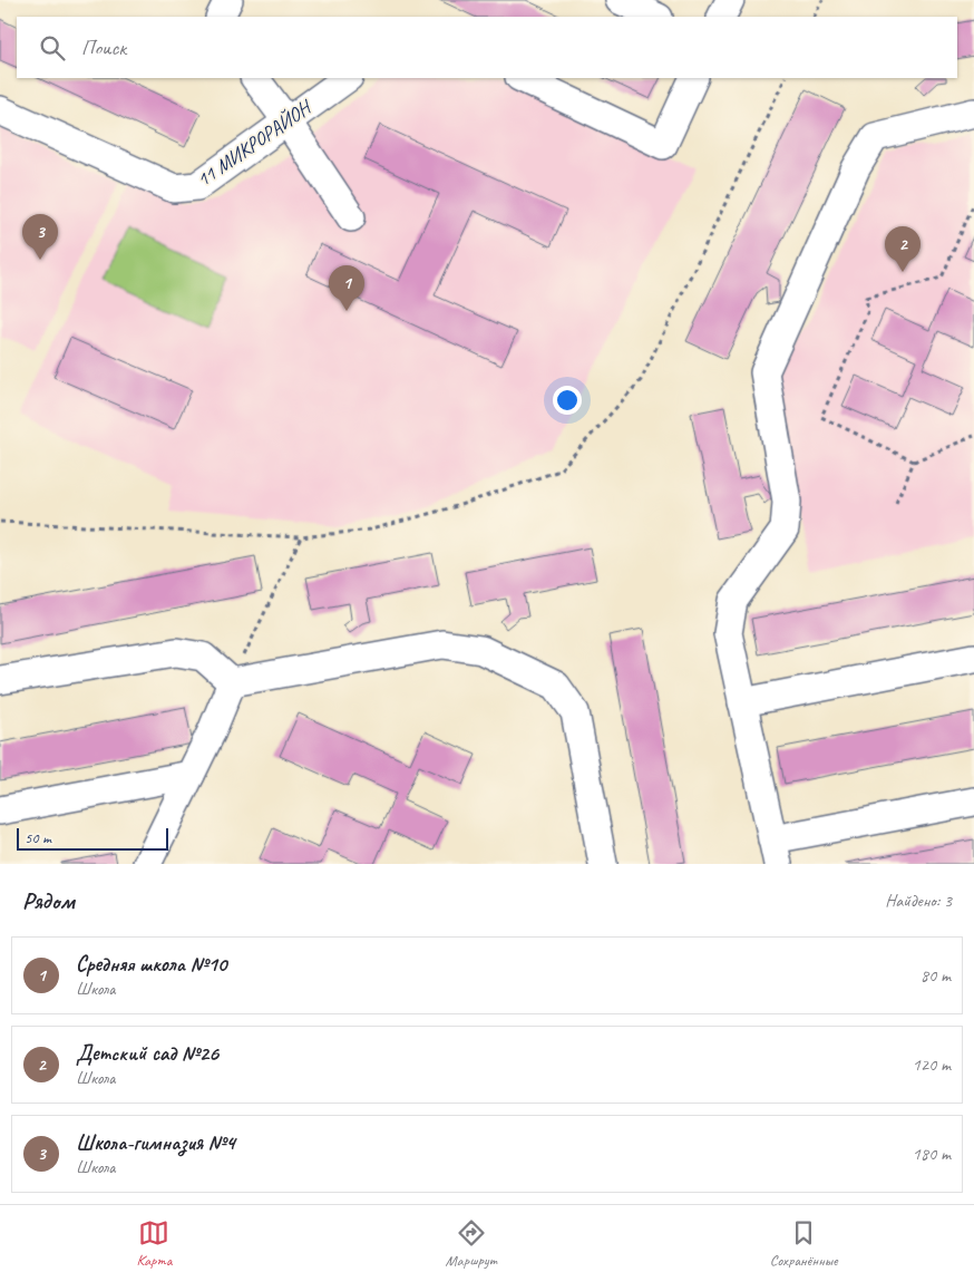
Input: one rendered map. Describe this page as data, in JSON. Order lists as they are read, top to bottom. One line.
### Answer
{"streets":{"lane":["11 МИКРОРАЙОН"]},"scale_bar":"50 m","page":{"search":"Поиск","pins":["3","2","1"],"scale":"50 m","heading":["Рядом","Найдено: 3"],"list":[{"mark":"1","name":"Средняя школа №10","note":"Школа","value":"80 m"},{"mark":"2","name":"Детский сад №26","note":"Школа","value":"120 m"},{"mark":"3","name":"Школа-гимназия №4","note":"Школа","value":"180 m"}],"nav":["Карта","Маршрут","Сохранённые"]}}
